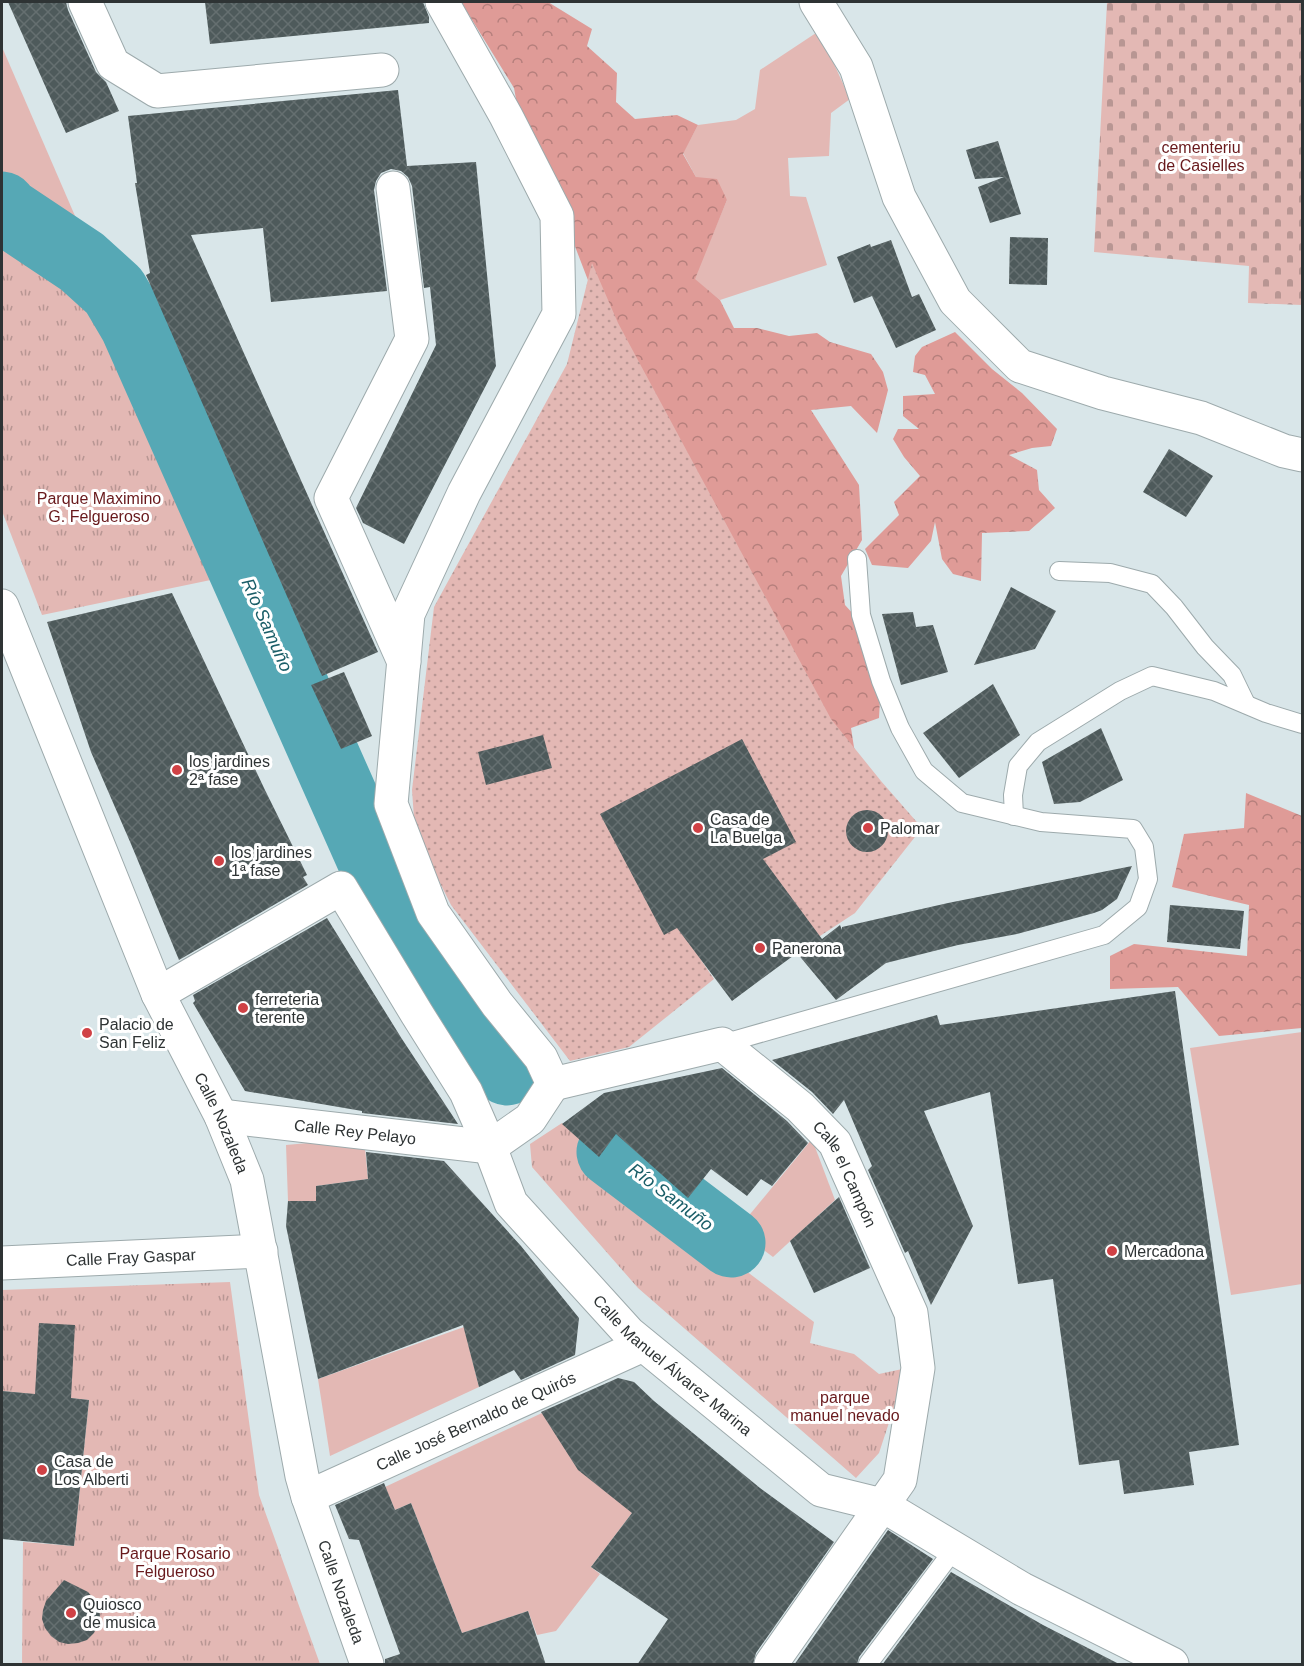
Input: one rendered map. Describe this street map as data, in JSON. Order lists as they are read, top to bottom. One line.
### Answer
{"streets":{"street":["Calle Nozaleda","Calle Rey Pelayo","Calle el Campón","Calle Fray Gaspar","Calle Manuel Álvarez Marina","Calle José Bernaldo de Quirós"]},"crossings":[["Calle Nozaleda","Calle Rey Pelayo"],["Calle Nozaleda","Calle Fray Gaspar"],["Calle Nozaleda","Calle Manuel Álvarez Marina"],["Calle Nozaleda","Calle José Bernaldo de Quirós"],["Calle Rey Pelayo","Calle Manuel Álvarez Marina"],["Calle el Campón","Calle Manuel Álvarez Marina"],["Calle Manuel Álvarez Marina","Calle José Bernaldo de Quirós"]],"water":["Río Samuño"],"parks":["cementeriu de Casielles","Parque Maximino G. Felgueroso","parque manuel nevado","Parque Rosario Felgueroso"],"places":["los jardines 2ª fase","Casa de La Buelga","Palomar","los jardines 1ª fase","Panerona","ferreteria terente","Palacio de San Feliz","Mercadona","Casa de Los Alberti","Quiosco de musica"]}
